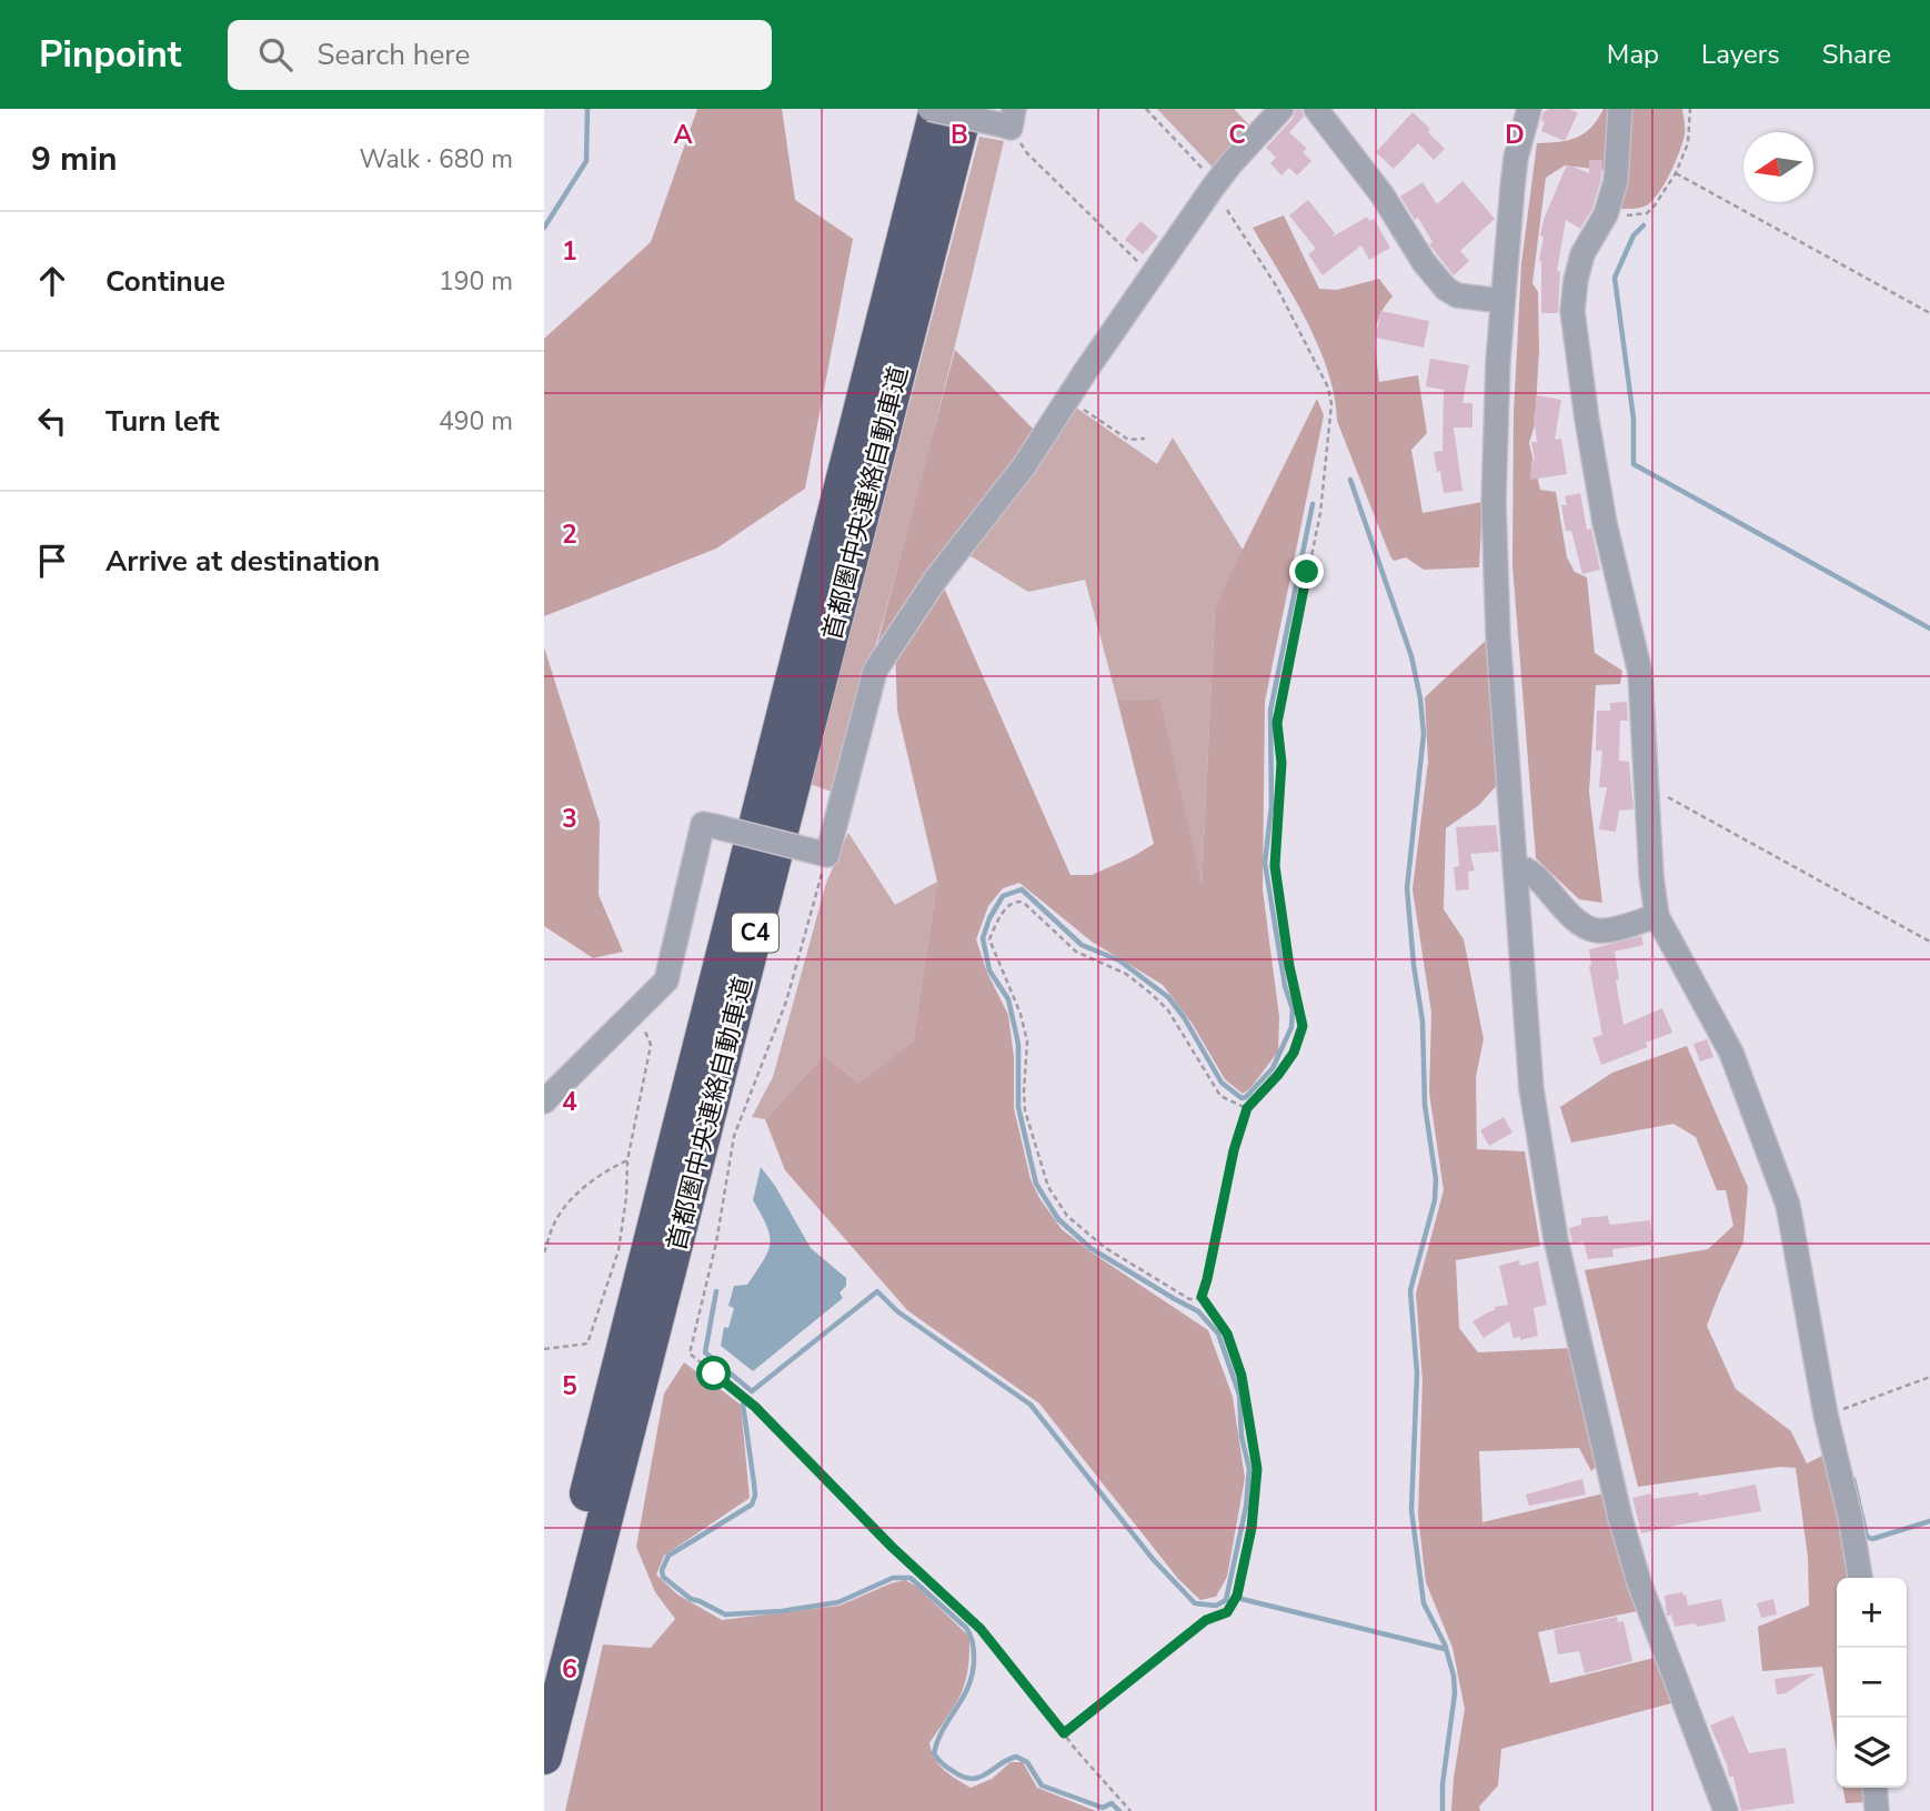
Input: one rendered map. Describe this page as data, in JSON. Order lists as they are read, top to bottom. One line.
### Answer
{"streets":{"highway":["首都圏中央連絡自動車道","C4"]},"north":"left","page":{"header":"Pinpoint","search":"Search here","nav":["Map","Layers","Share"],"heading":["9 min","Walk · 680 m"],"list":[["Continue","190 m"],["Turn left","490 m"],"Arrive at destination"],"map_buttons":["+","−"]},"grid":{"columns":["A","B","C","D"],"rows":["1","2","3","4","5","6"]}}
